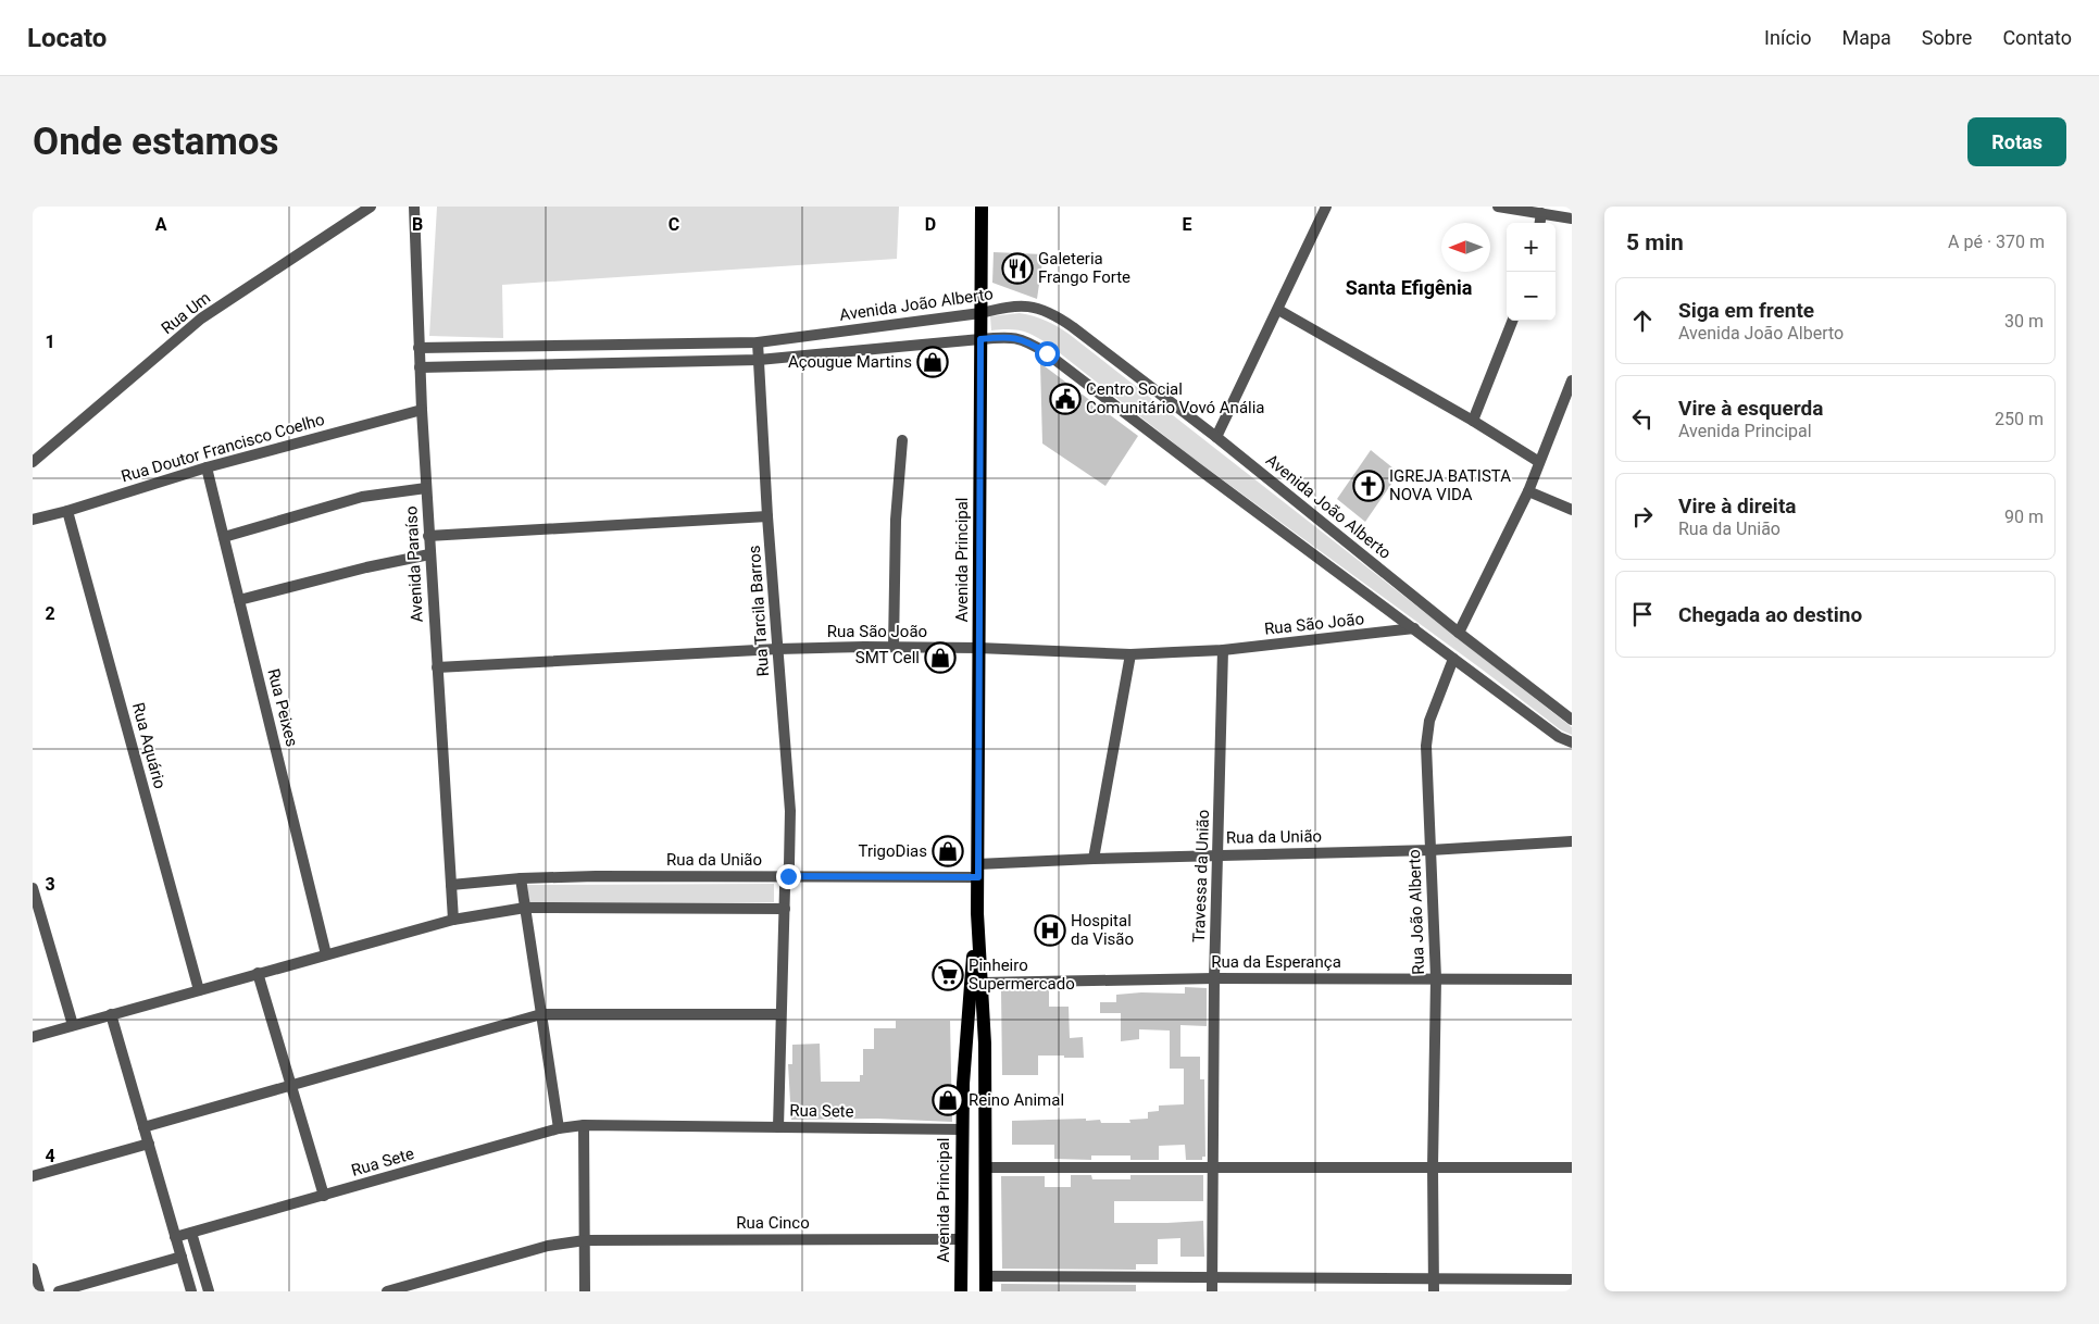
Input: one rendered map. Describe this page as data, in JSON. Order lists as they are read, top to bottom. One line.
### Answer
{"streets":{"main road":["Avenida Principal"],"street":["Avenida João Alberto","Rua Um","Rua Doutor Francisco Coelho","Avenida Paraíso","Rua Tarcila Barros","Rua São João","Rua Peixes","Rua Aquário","Rua da União","Travessa da União","Rua João Alberto","Rua da Esperança","Rua Sete","Rua Cinco"]},"crossings":[["Avenida João Alberto","Avenida Principal"],["Avenida João Alberto","Avenida Paraíso"],["Avenida João Alberto","Rua Tarcila Barros"],["Rua Doutor Francisco Coelho","Avenida Paraíso"],["Rua Doutor Francisco Coelho","Rua Peixes"],["Rua Doutor Francisco Coelho","Rua Aquário"],["Avenida Principal","Rua São João"],["Avenida Principal","Rua da União"],["Avenida Principal","Rua da Esperança"],["Avenida Principal","Rua Sete"],["Avenida Principal","Rua Cinco"],["Avenida Paraíso","Rua São João"],["Avenida Paraíso","Rua da União"],["Rua Tarcila Barros","Rua São João"],["Rua Tarcila Barros","Rua da União"],["Rua Tarcila Barros","Rua Sete"],["Rua São João","Travessa da União"],["Rua da União","Travessa da União"],["Rua da União","Rua João Alberto"],["Travessa da União","Rua da Esperança"],["Rua João Alberto","Rua da Esperança"]],"districts":["Santa Efigênia"],"places":{"restaurant":["Galeteria Frango Forte"],"shop":["Açougue Martins","SMT Cell","TrigoDias","Reino Animal"],"public building":["Centro Social Comunitário Vovó Anália"],"church":["IGREJA BATISTA NOVA VIDA"],"hospital":["Hospital da Visão"],"supermarket":["Pinheiro Supermercado"]},"north":"left","page":{"header":"Locato","nav":["Início","Mapa","Sobre","Contato"],"buttons":"Rotas","title":"Onde estamos","heading":["5 min","A pé · 370 m"],"map_buttons":["+","−"],"list":[["Siga em frente","Avenida João Alberto","30 m"],["Vire à esquerda","Avenida Principal","250 m"],["Vire à direita","Rua da União","90 m"],"Chegada ao destino"]},"grid":{"columns":["A","B","C","D","E"],"rows":["1","2","3","4"]}}
